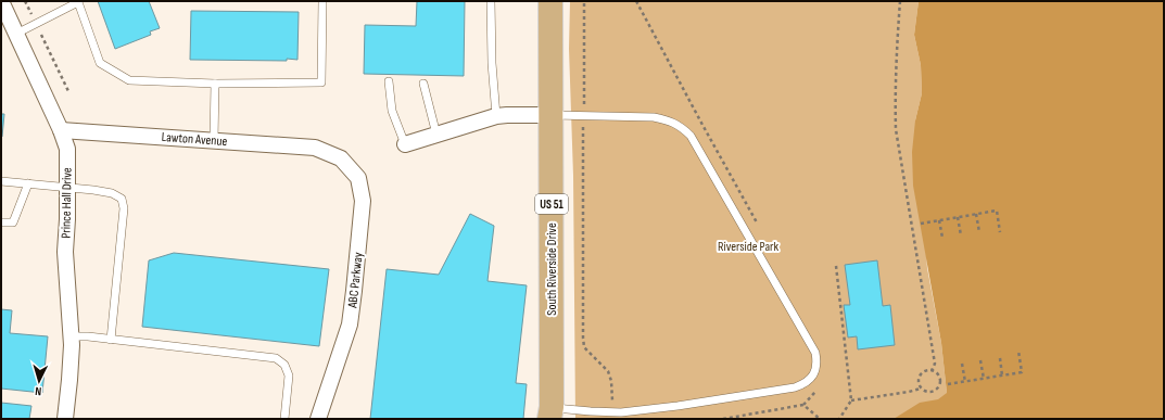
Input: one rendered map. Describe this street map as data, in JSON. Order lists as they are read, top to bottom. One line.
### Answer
{"streets":{"main road":["US 51","South Riverside Drive"],"street":["Lawton Avenue","Prince Hall Drive","ABC Parkway"]},"crossings":[["Lawton Avenue","Prince Hall Drive"],["Lawton Avenue","ABC Parkway"]],"parks":["Riverside Park"],"north":"bottom"}
